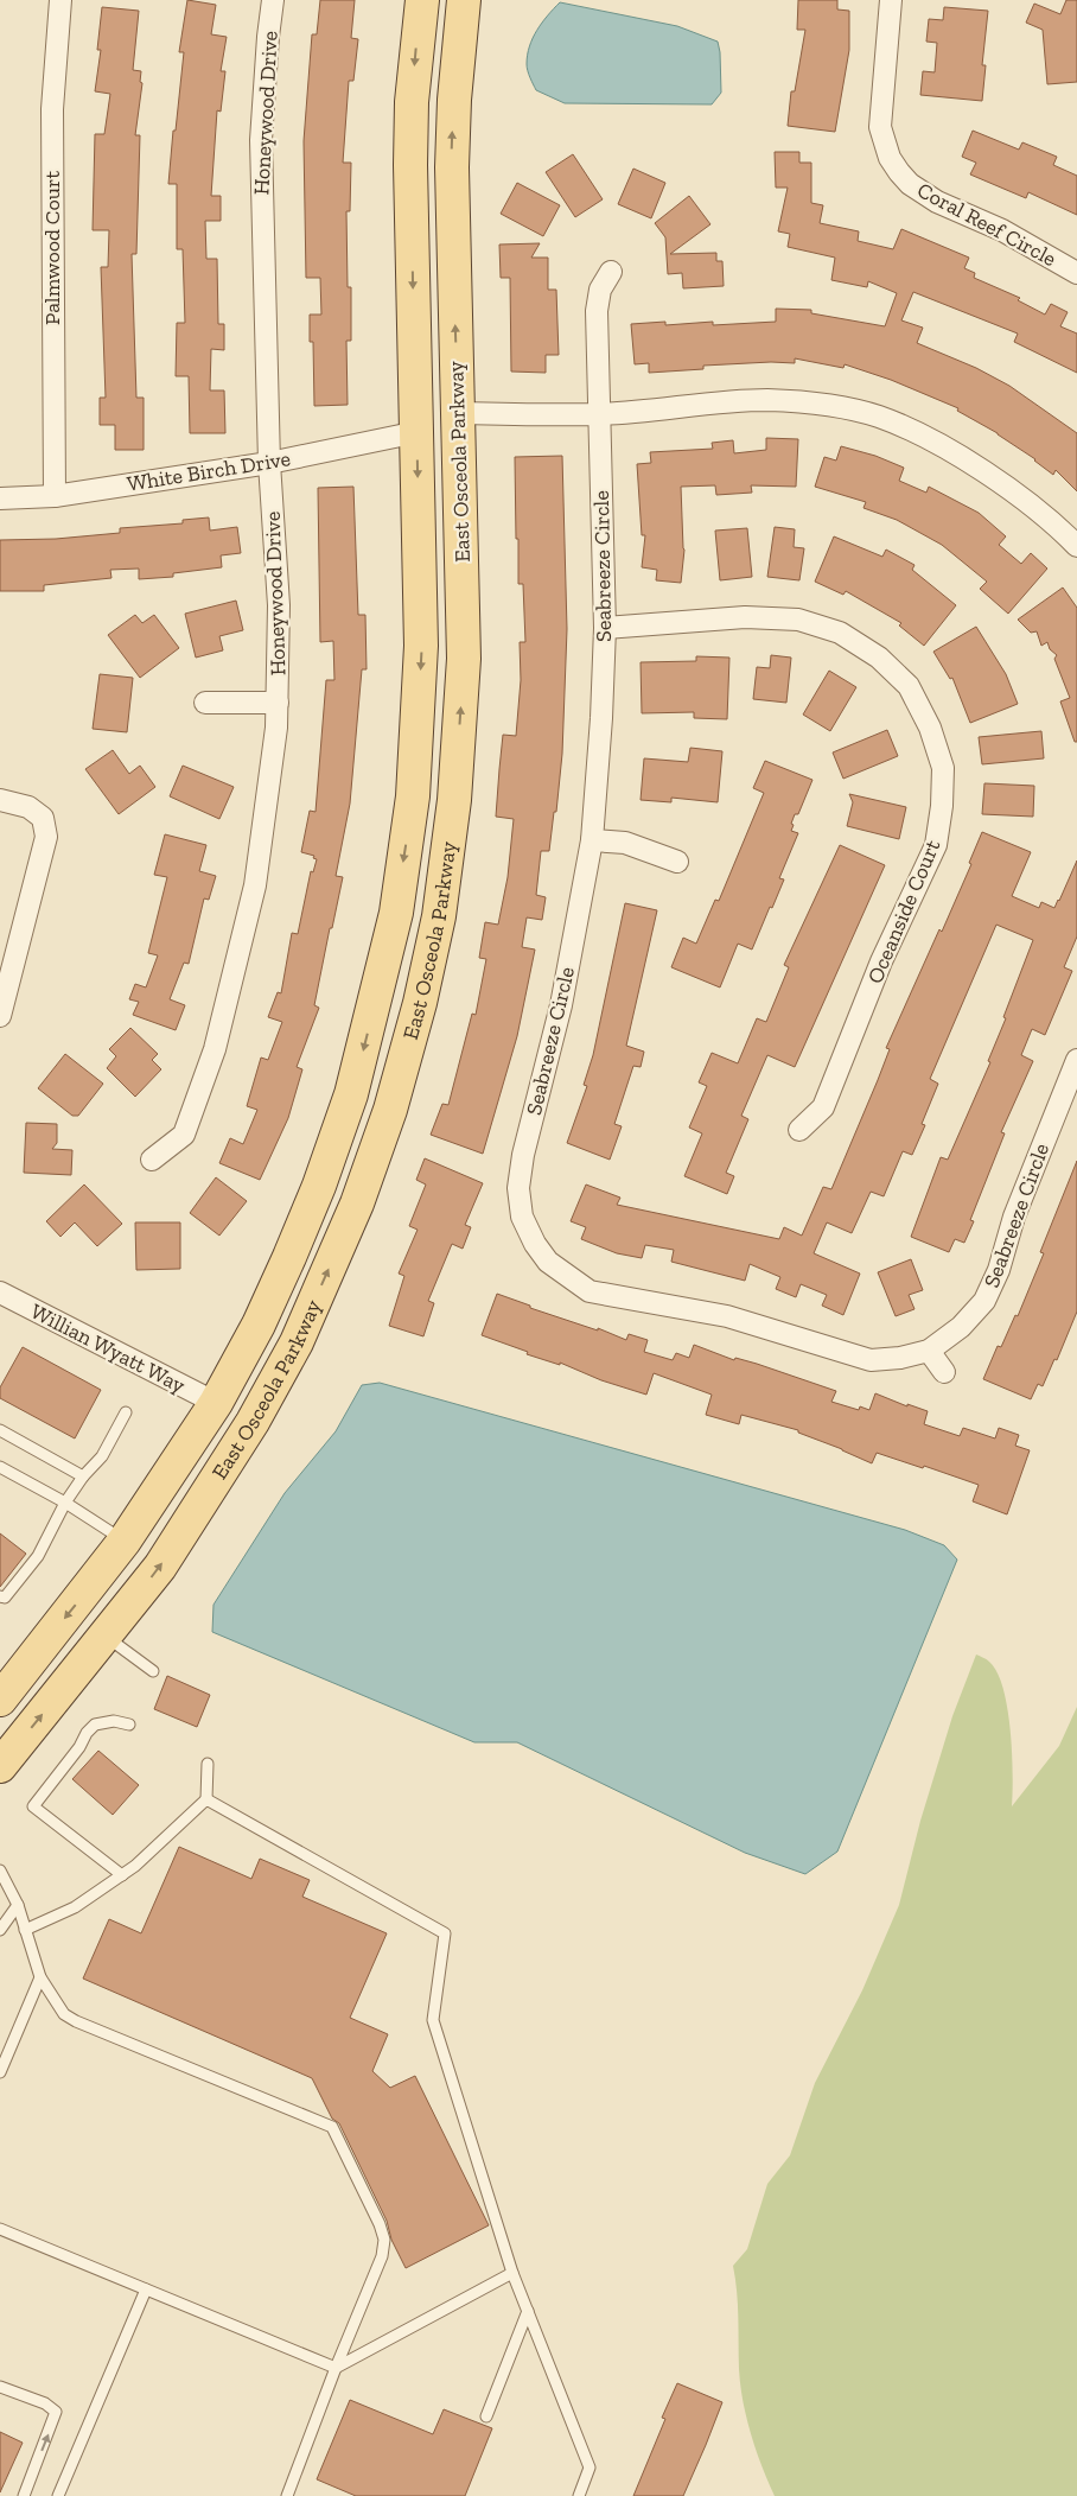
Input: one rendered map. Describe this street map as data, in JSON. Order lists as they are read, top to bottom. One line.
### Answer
{"streets":{"main road":["East Osceola Parkway"],"street":["Honeywood Drive","Coral Reef Circle","Palmwood Court","White Birch Drive","Seabreeze Circle","Oceanside Court","Willian Wyatt Way"]},"crossings":[["Honeywood Drive","White Birch Drive"],["Palmwood Court","White Birch Drive"],["East Osceola Parkway","White Birch Drive"],["East Osceola Parkway","Willian Wyatt Way"],["Seabreeze Circle","Oceanside Court"]]}
